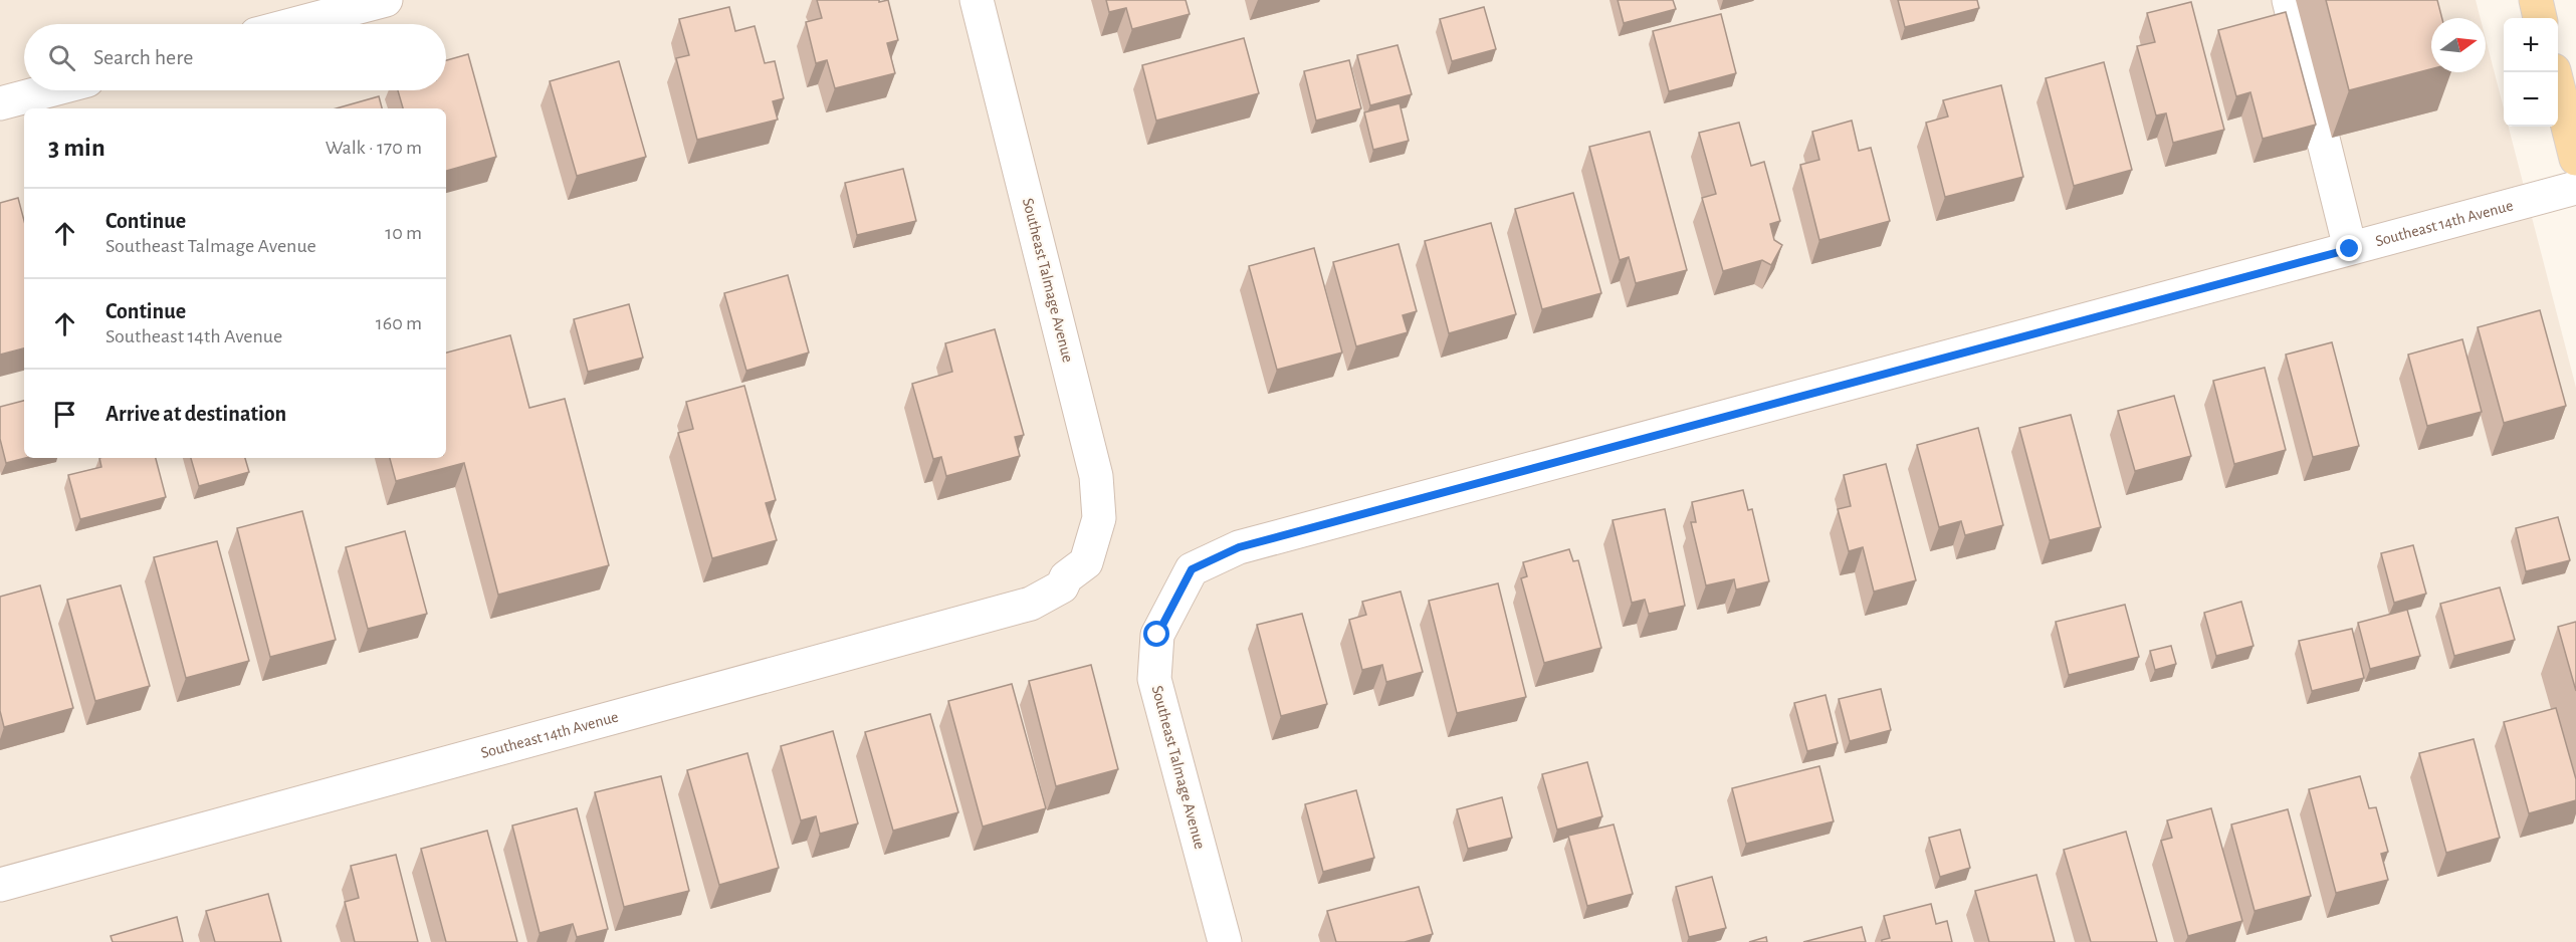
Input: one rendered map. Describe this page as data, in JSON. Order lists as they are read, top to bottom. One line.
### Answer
{"streets":{"street":["Southeast 14th Avenue","Southeast Talmage Avenue"]},"crossings":[["Southeast 14th Avenue","Southeast Talmage Avenue"]],"north":"right","page":{"map_buttons":["+","−"],"search":"Search here","heading":["3 min","Walk · 170 m"],"list":[["Continue","Southeast Talmage Avenue","10 m"],["Continue","Southeast 14th Avenue","160 m"],"Arrive at destination"]}}
